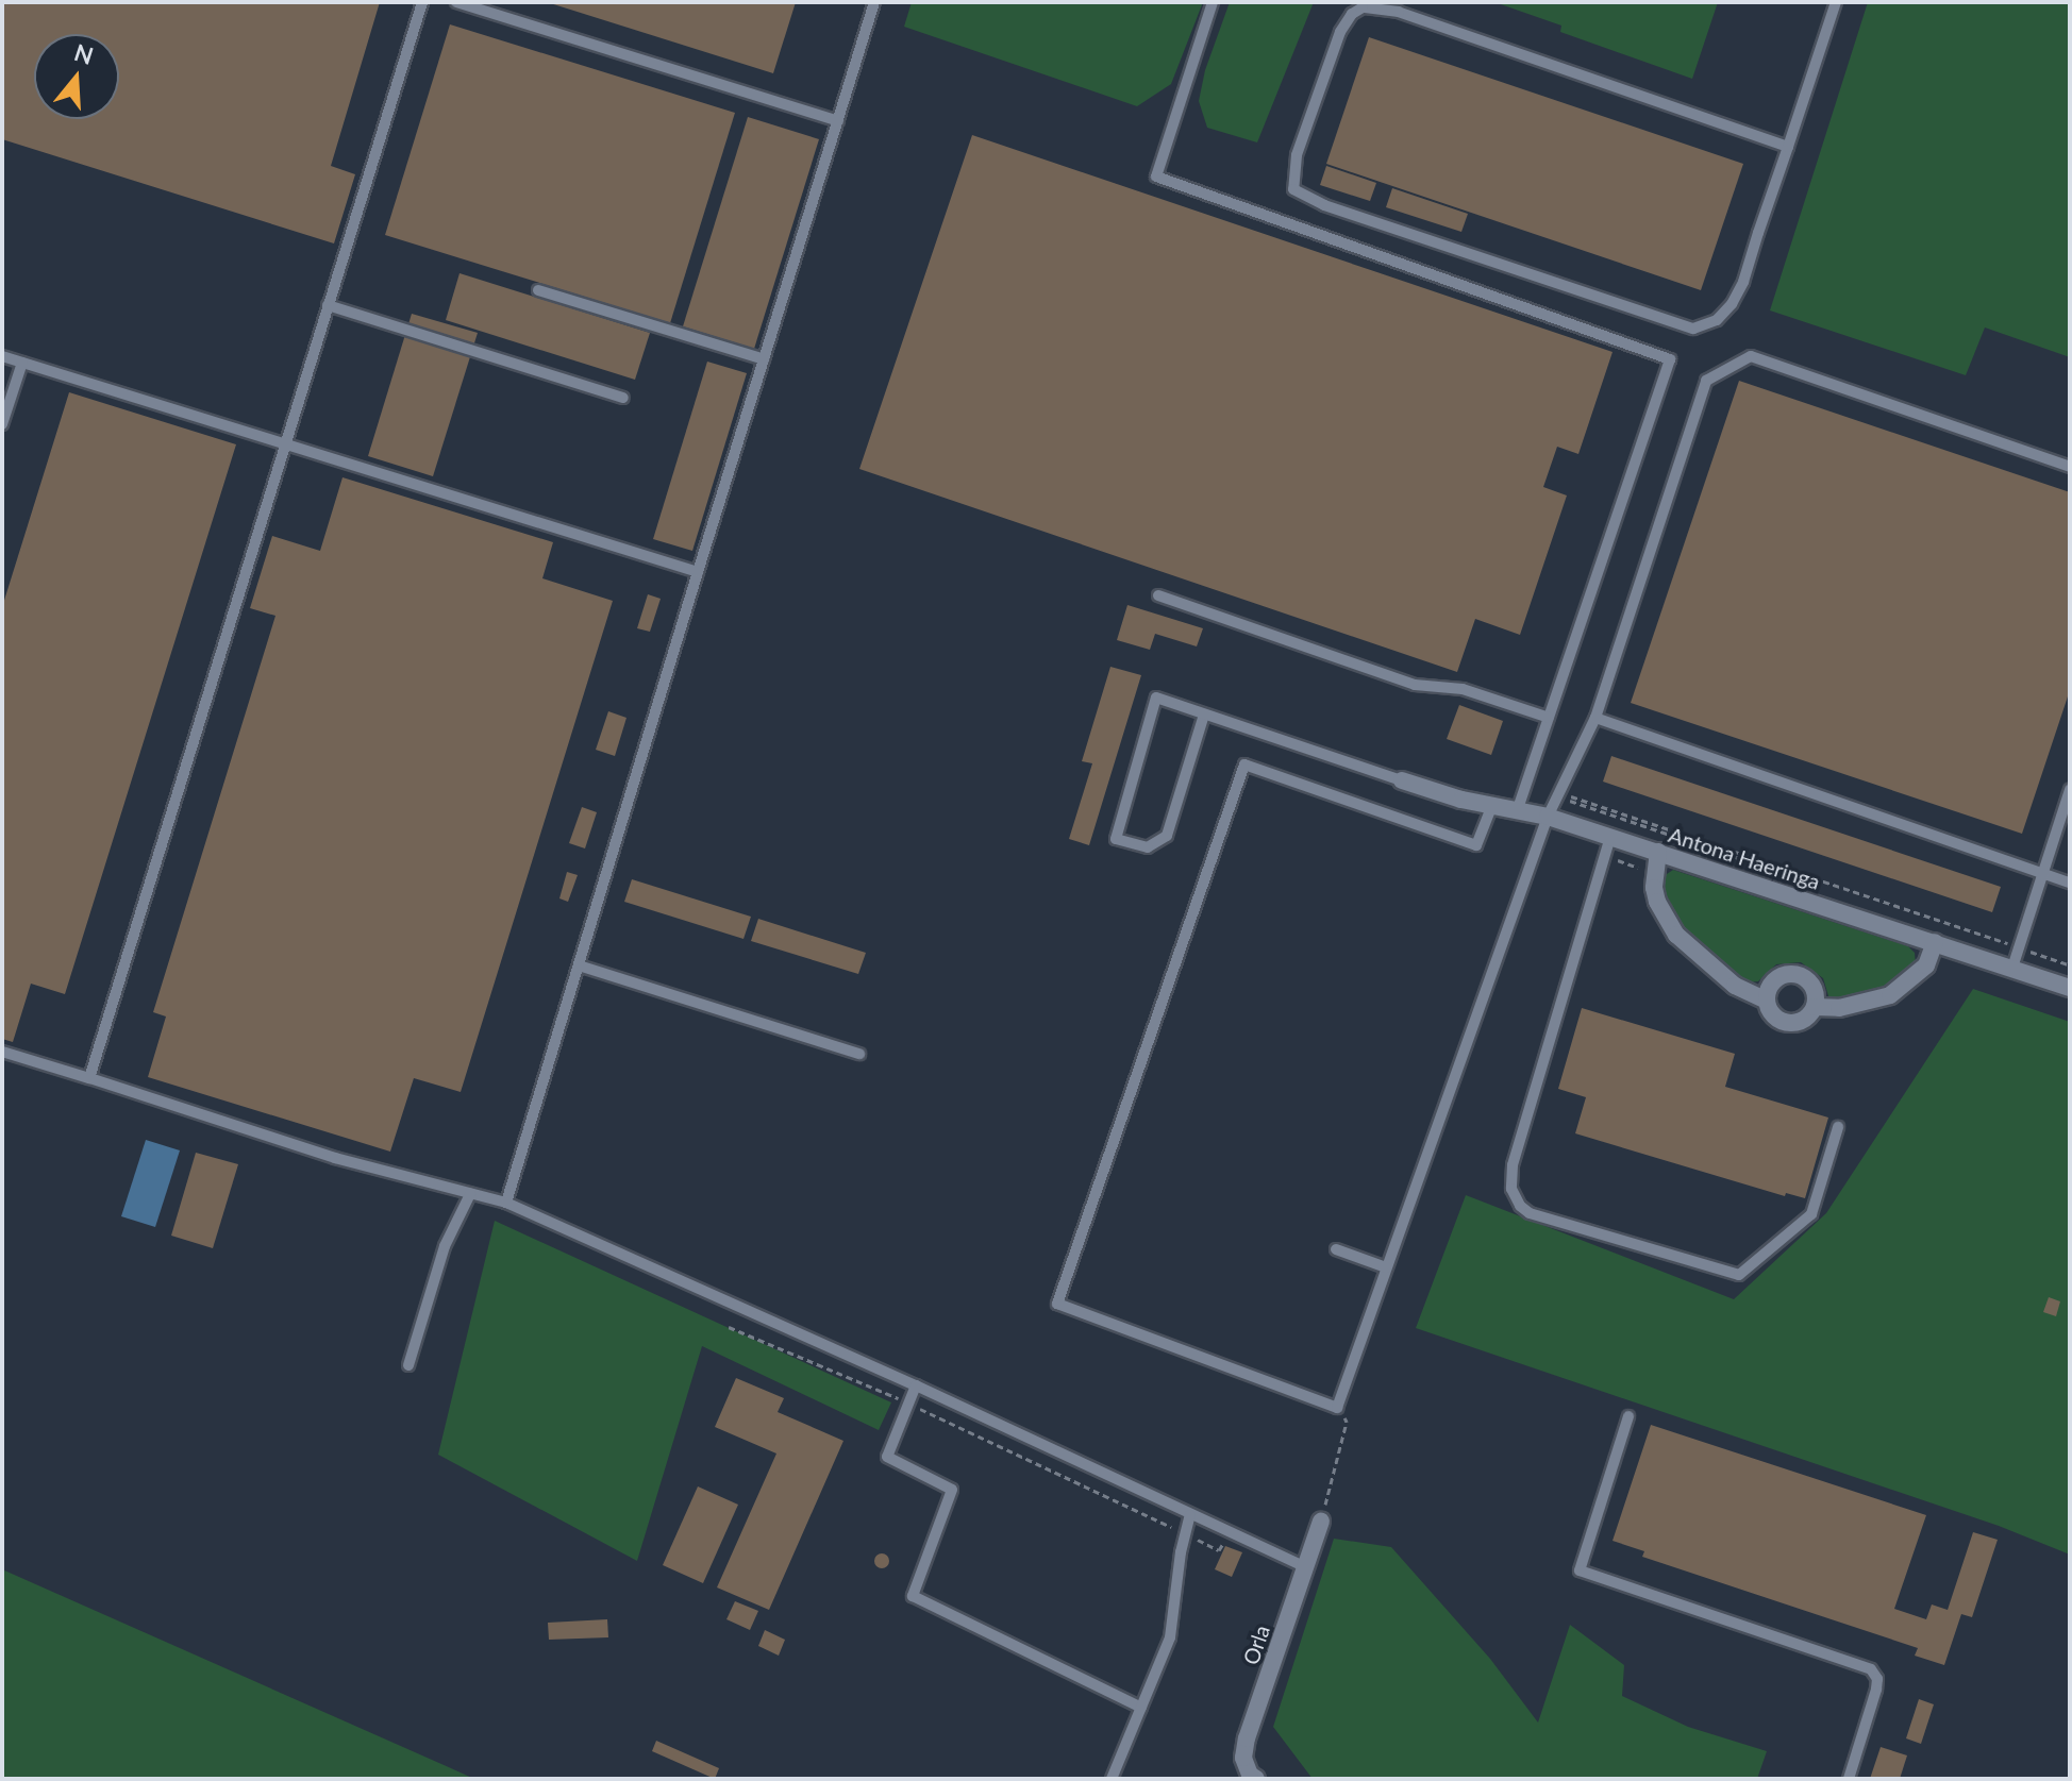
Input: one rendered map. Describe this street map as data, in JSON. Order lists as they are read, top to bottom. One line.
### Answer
{"streets":{"street":["Antona Haeringa","Orla"]},"north":"top"}
